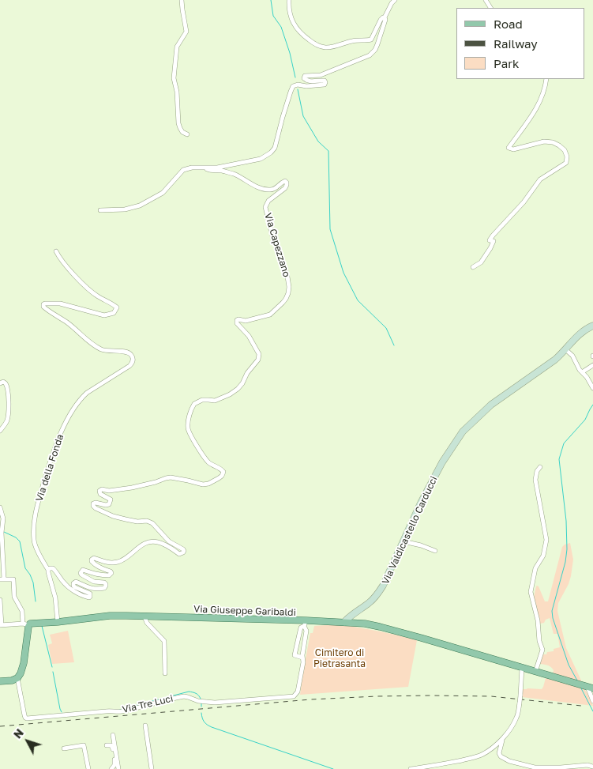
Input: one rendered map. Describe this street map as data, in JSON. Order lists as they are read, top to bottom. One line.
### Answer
{"streets":{"main road":["Via Giuseppe Garibaldi"],"street":["Via Capezzano","Via della Fonda","Via Valdicastello Carducci","Via Tre Luci"]},"crossings":[["Via Capezzano","Via della Fonda"],["Via Valdicastello Carducci","Via Giuseppe Garibaldi"],["Via Giuseppe Garibaldi","Via Tre Luci"]],"parks":["Cimitero di Pietrasanta"],"legend":["Road","Railway","Park"],"north":"top left"}
